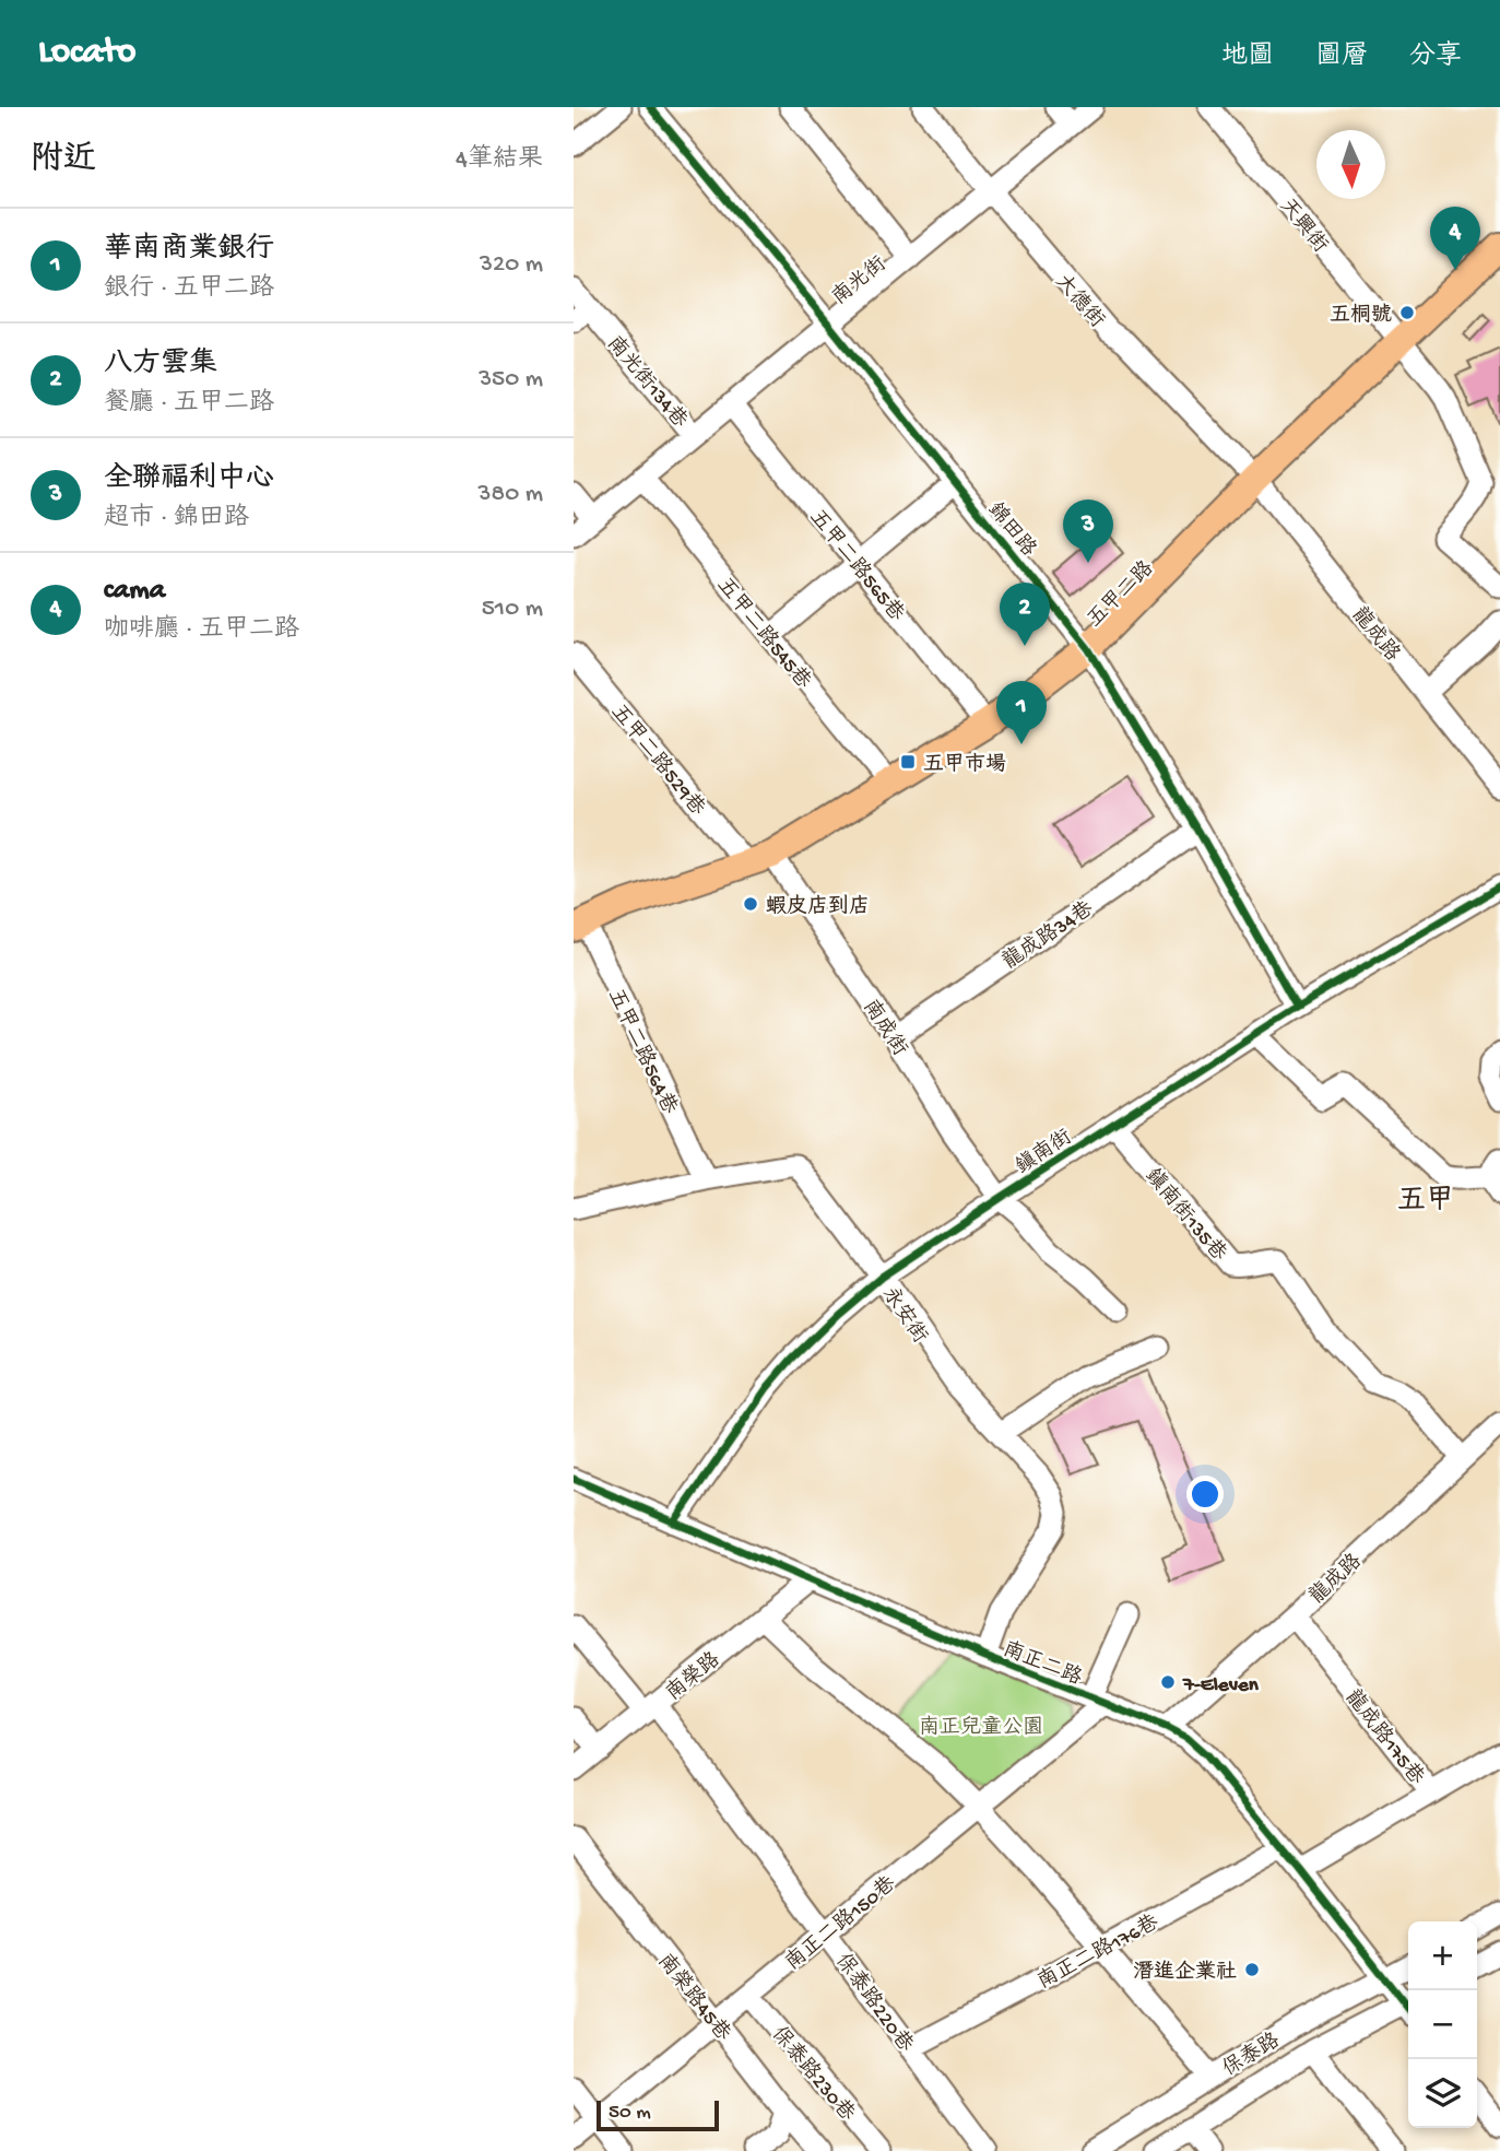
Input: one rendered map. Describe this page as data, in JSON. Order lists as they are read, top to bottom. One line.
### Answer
{"streets":{"main road":["五甲二路"],"street":["天興街","南光街","大德街","南光街134巷","錦田路","五甲二路565巷","五甲二路545巷","龍成路","五甲二路529巷","龍成路34巷","南成街","五甲二路564巷","鎮南街","鎮南街135巷","永安街","南正二路","南榮路","龍成路175巷","南正二路150巷","南正二路176巷","南榮路45巷","保泰路220巷","保泰路","保泰路230巷"]},"crossings":[["天興街","五甲二路"],["南光街","大德街"],["南光街","南光街134巷"],["南光街","錦田路"],["南光街","五甲二路565巷"],["南光街","五甲二路545巷"],["大德街","五甲二路"],["大德街","龍成路"],["錦田路","五甲二路"],["錦田路","龍成路34巷"],["錦田路","鎮南街"],["五甲二路565巷","五甲二路"],["五甲二路","五甲二路545巷"],["五甲二路","龍成路"],["五甲二路","五甲二路529巷"],["五甲二路","南成街"],["五甲二路","五甲二路564巷"],["龍成路","鎮南街135巷"],["龍成路","南正二路"],["龍成路","龍成路175巷"],["龍成路34巷","南成街"],["南成街","鎮南街"],["五甲二路564巷","永安街"],["鎮南街","鎮南街135巷"],["鎮南街","永安街"],["鎮南街","南正二路"],["永安街","南正二路"],["南正二路","南榮路"],["南正二路","南正二路150巷"],["南正二路","南正二路176巷"],["南正二路","保泰路"],["南榮路","保泰路220巷"],["南正二路150巷","南榮路45巷"],["南正二路150巷","保泰路220巷"],["南正二路150巷","保泰路230巷"],["南正二路176巷","保泰路220巷"]],"districts":["五甲"],"parks":["南正兒童公園"],"places":{"other":["五桐號","蝦皮店到店","7-Eleven","潛進企業社"],"transit":["五甲市場"]},"scale_bar":"50 m","north":"bottom","page":{"header":"Locato","nav":["地圖","圖層","分享"],"heading":["附近","4筆結果"],"list":[{"mark":"1","name":"華南商業銀行","note":"銀行 · 五甲二路","value":"320 m"},{"mark":"2","name":"八方雲集","note":"餐廳 · 五甲二路","value":"350 m"},{"mark":"3","name":"全聯福利中心","note":"超市 · 錦田路","value":"380 m"},{"mark":"4","name":"cama","note":"咖啡廳 · 五甲二路","value":"510 m"}],"pins":["4","3","2","1"],"map_buttons":["+","−"],"scale":"50 m"}}
